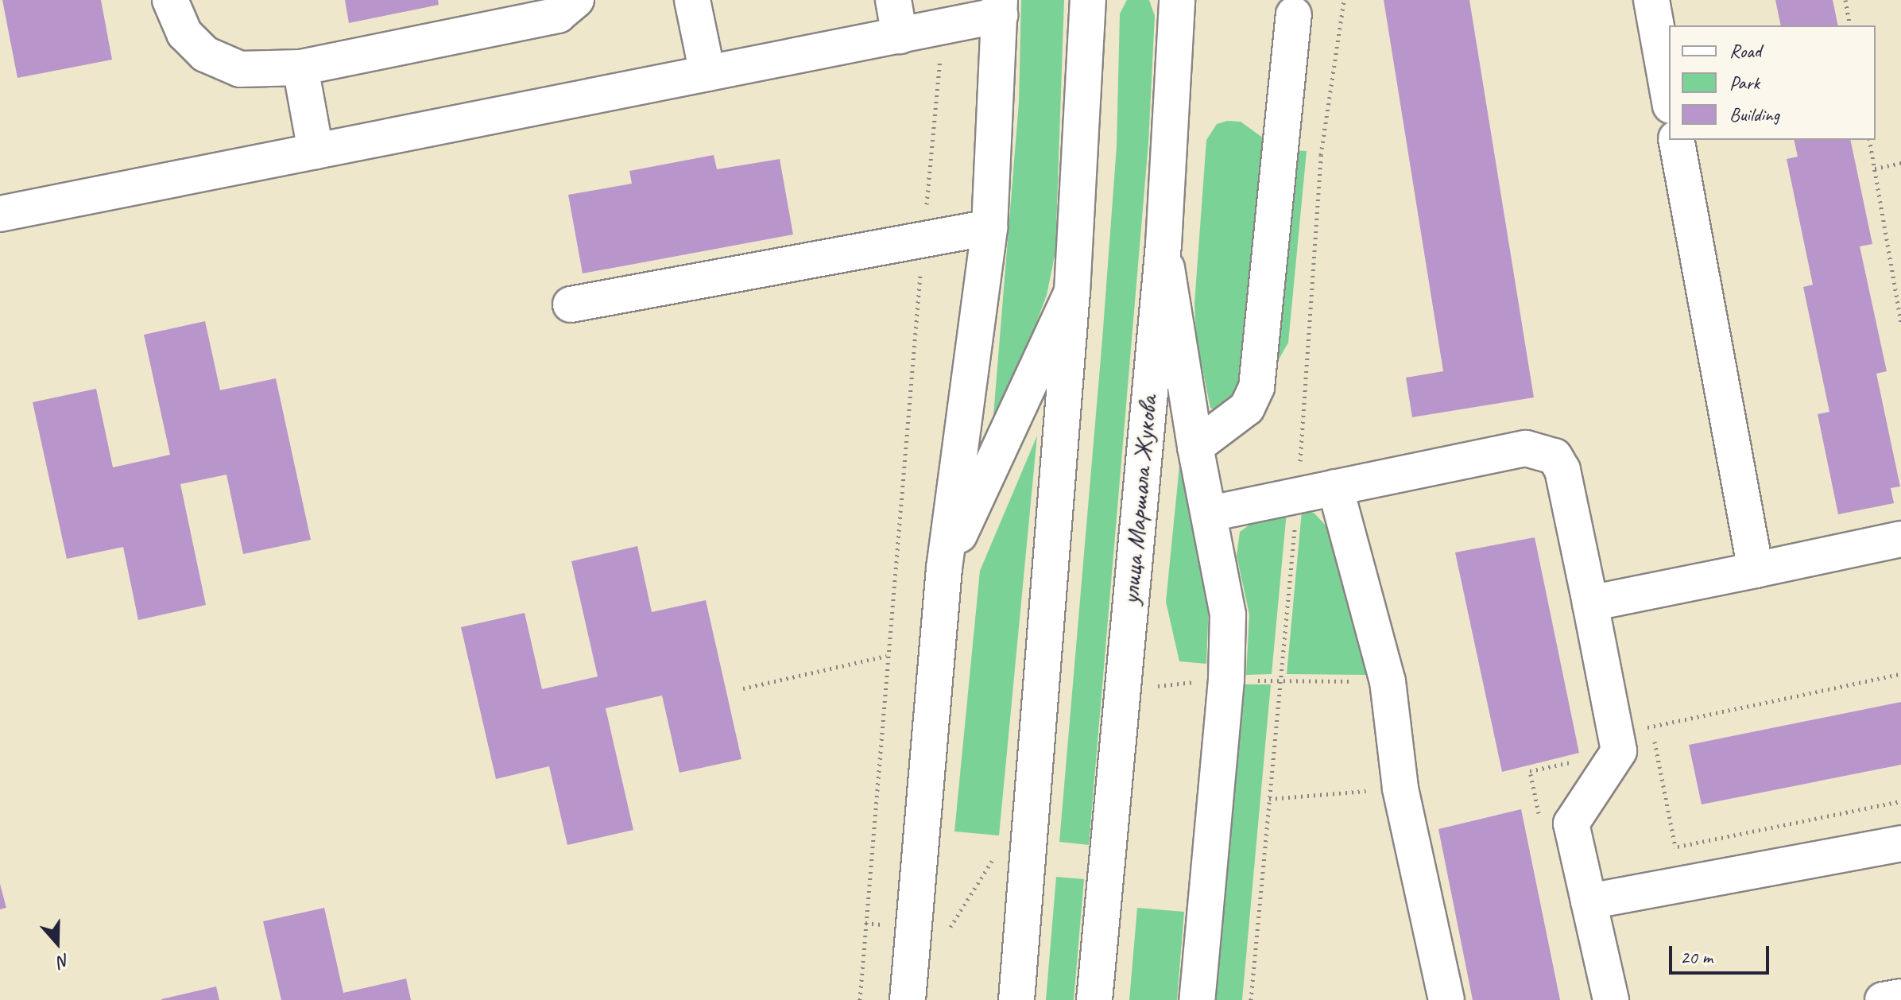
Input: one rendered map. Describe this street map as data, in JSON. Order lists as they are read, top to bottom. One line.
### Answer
{"streets":{"main road":["улица Маршала Жукова"]},"legend":["Road","Park","Building"],"scale_bar":"20 m","north":"bottom"}
